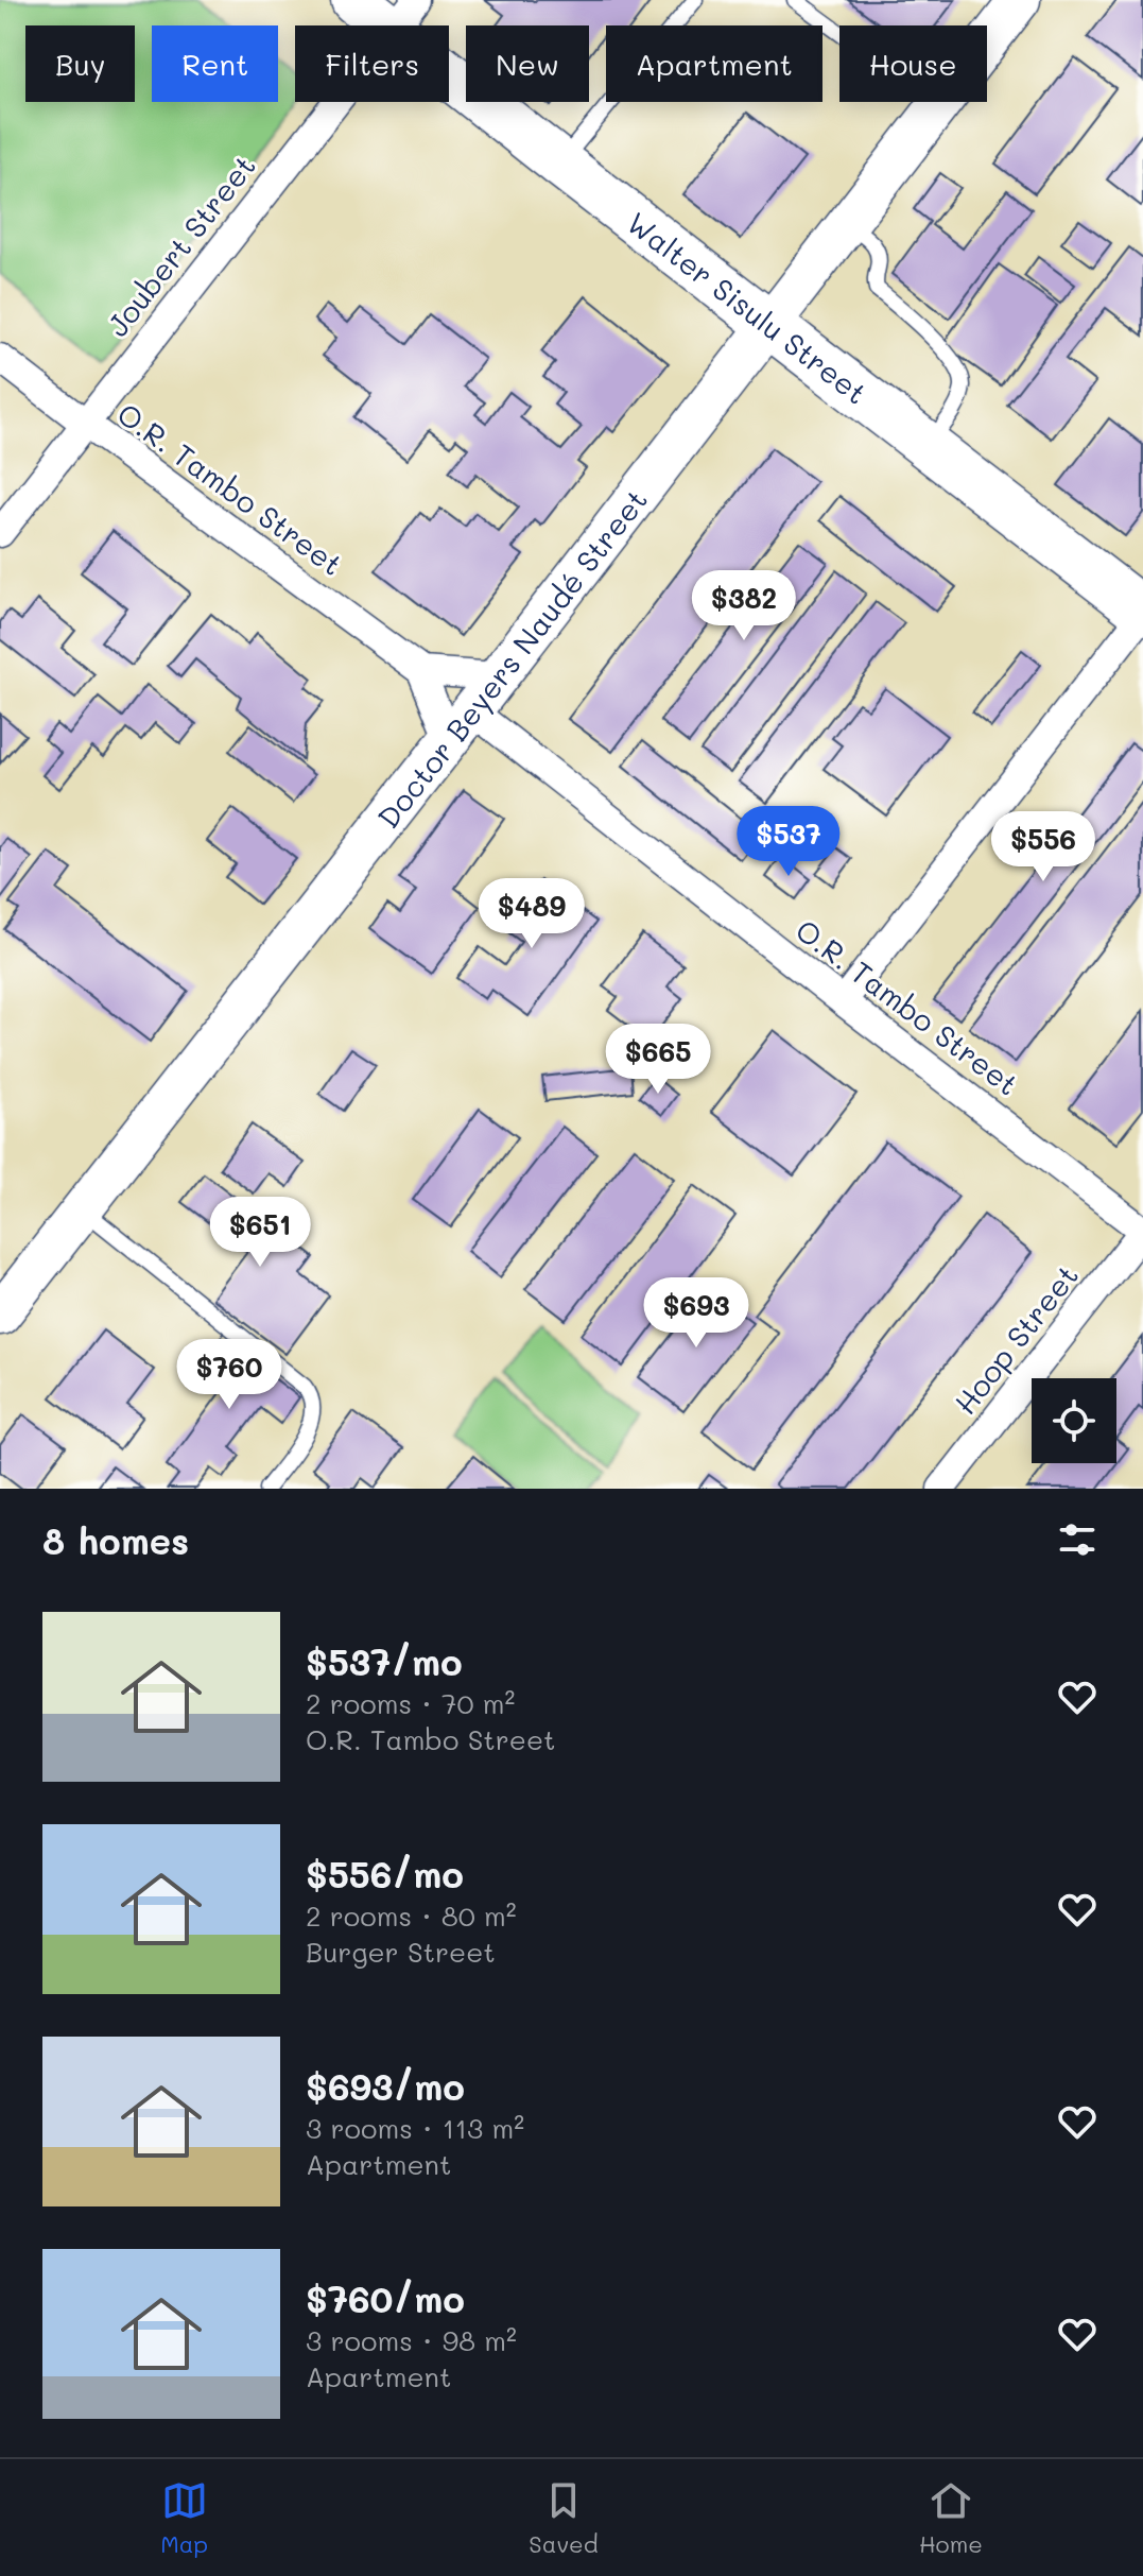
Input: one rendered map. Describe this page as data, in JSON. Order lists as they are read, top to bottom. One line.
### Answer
{"streets":{"highway":["Walter Sisulu Street"],"street":["Joubert Street","O.R. Tambo Street","Doctor Beyers Naudé Street","Hoop Street"]},"crossings":[["Joubert Street","Walter Sisulu Street"],["Joubert Street","O.R. Tambo Street"],["Walter Sisulu Street","Doctor Beyers Naudé Street"],["O.R. Tambo Street","Doctor Beyers Naudé Street"],["O.R. Tambo Street","Hoop Street"]],"page":{"chip":["Buy","Rent","Filters","New","Apartment","House"],"price":["$382","$537","$556","$489","$665","$651","$693","$760"],"heading":"8 homes","list":[{"name":"$537/mo","note":"2 rooms · 70 m² · O.R. Tambo Street"},{"name":"$556/mo","note":"2 rooms · 80 m² · Burger Street"},{"name":"$693/mo","note":"3 rooms · 113 m² · Apartment"},{"name":"$760/mo","note":"3 rooms · 98 m² · Apartment"}],"tabs":["Map","Saved","Home"]}}
